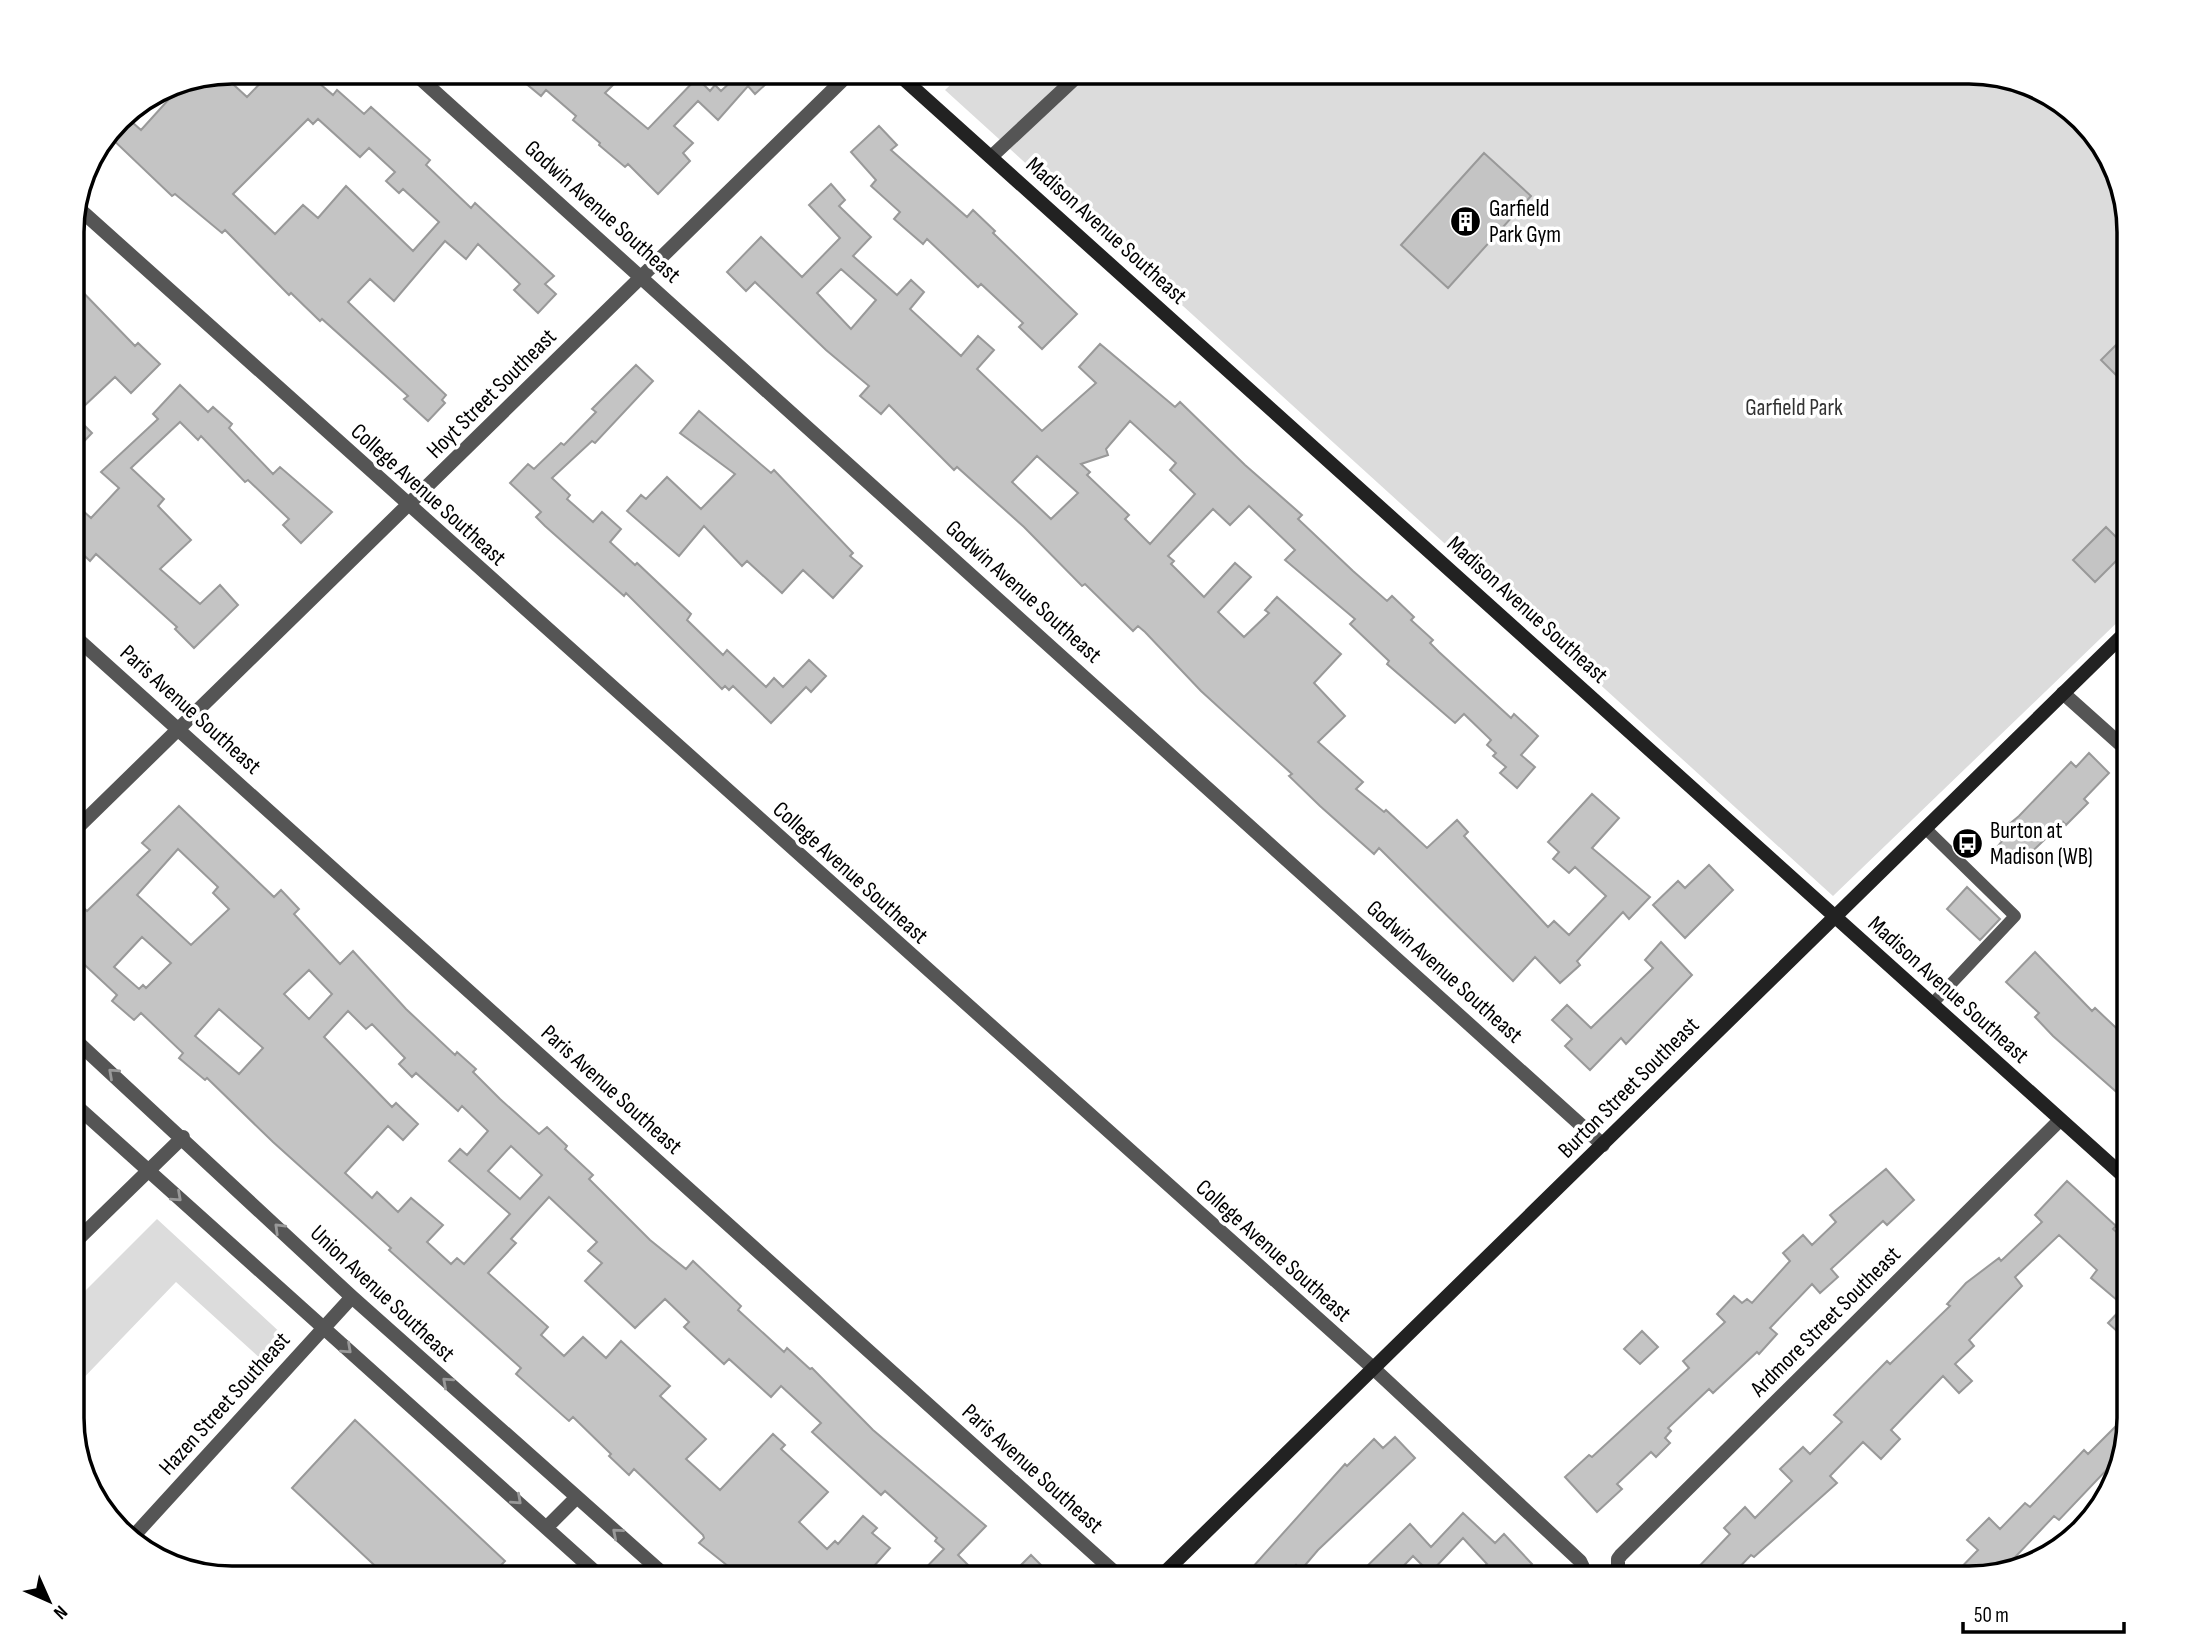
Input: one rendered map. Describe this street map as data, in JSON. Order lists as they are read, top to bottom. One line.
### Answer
{"streets":{"street":["Godwin Avenue Southeast","Madison Avenue Southeast","Hoyt Street Southeast","College Avenue Southeast","Paris Avenue Southeast","Burton Street Southeast","Union Avenue Southeast","Ardmore Street Southeast","Hazen Street Southeast"]},"crossings":[["Godwin Avenue Southeast","Hoyt Street Southeast"],["Godwin Avenue Southeast","Burton Street Southeast"],["Madison Avenue Southeast","Burton Street Southeast"],["Madison Avenue Southeast","Ardmore Street Southeast"],["Hoyt Street Southeast","College Avenue Southeast"],["Hoyt Street Southeast","Paris Avenue Southeast"],["College Avenue Southeast","Burton Street Southeast"],["Union Avenue Southeast","Hazen Street Southeast"]],"parks":["Garfield Park"],"places":{"building":["Garfield Park Gym"],"bus stop":["Burton at Madison (WB)"]},"scale_bar":"50 m","north":"bottom right"}
